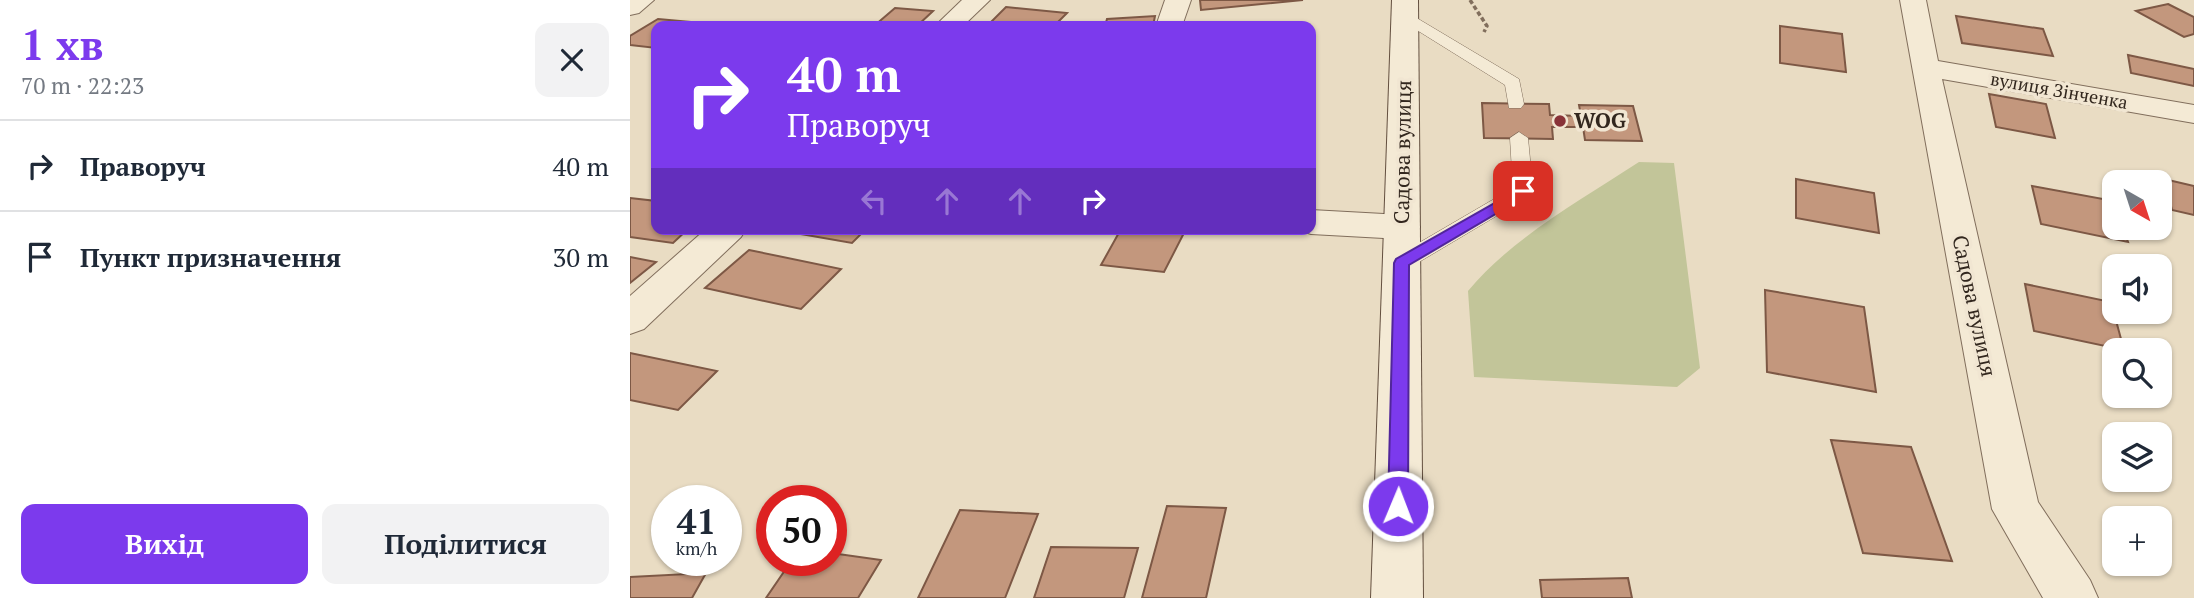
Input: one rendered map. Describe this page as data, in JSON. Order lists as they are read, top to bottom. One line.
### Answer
{"streets":{"street":["вулиця Зінченка","Садова вулиця"]},"crossings":[["вулиця Зінченка","Садова вулиця"]],"places":["WOG"],"north":"bottom right","page":{"heading":["1 хв","70 m · 22:23"],"turn":["40 m","Праворуч"],"list":[{"name":"Праворуч","value":"40 m"},{"name":"Пункт призначення","value":"30 m"}],"map_buttons":"+","speed":"41 km/h","limit":"50","buttons":["Вихід","Поділитися"]}}
